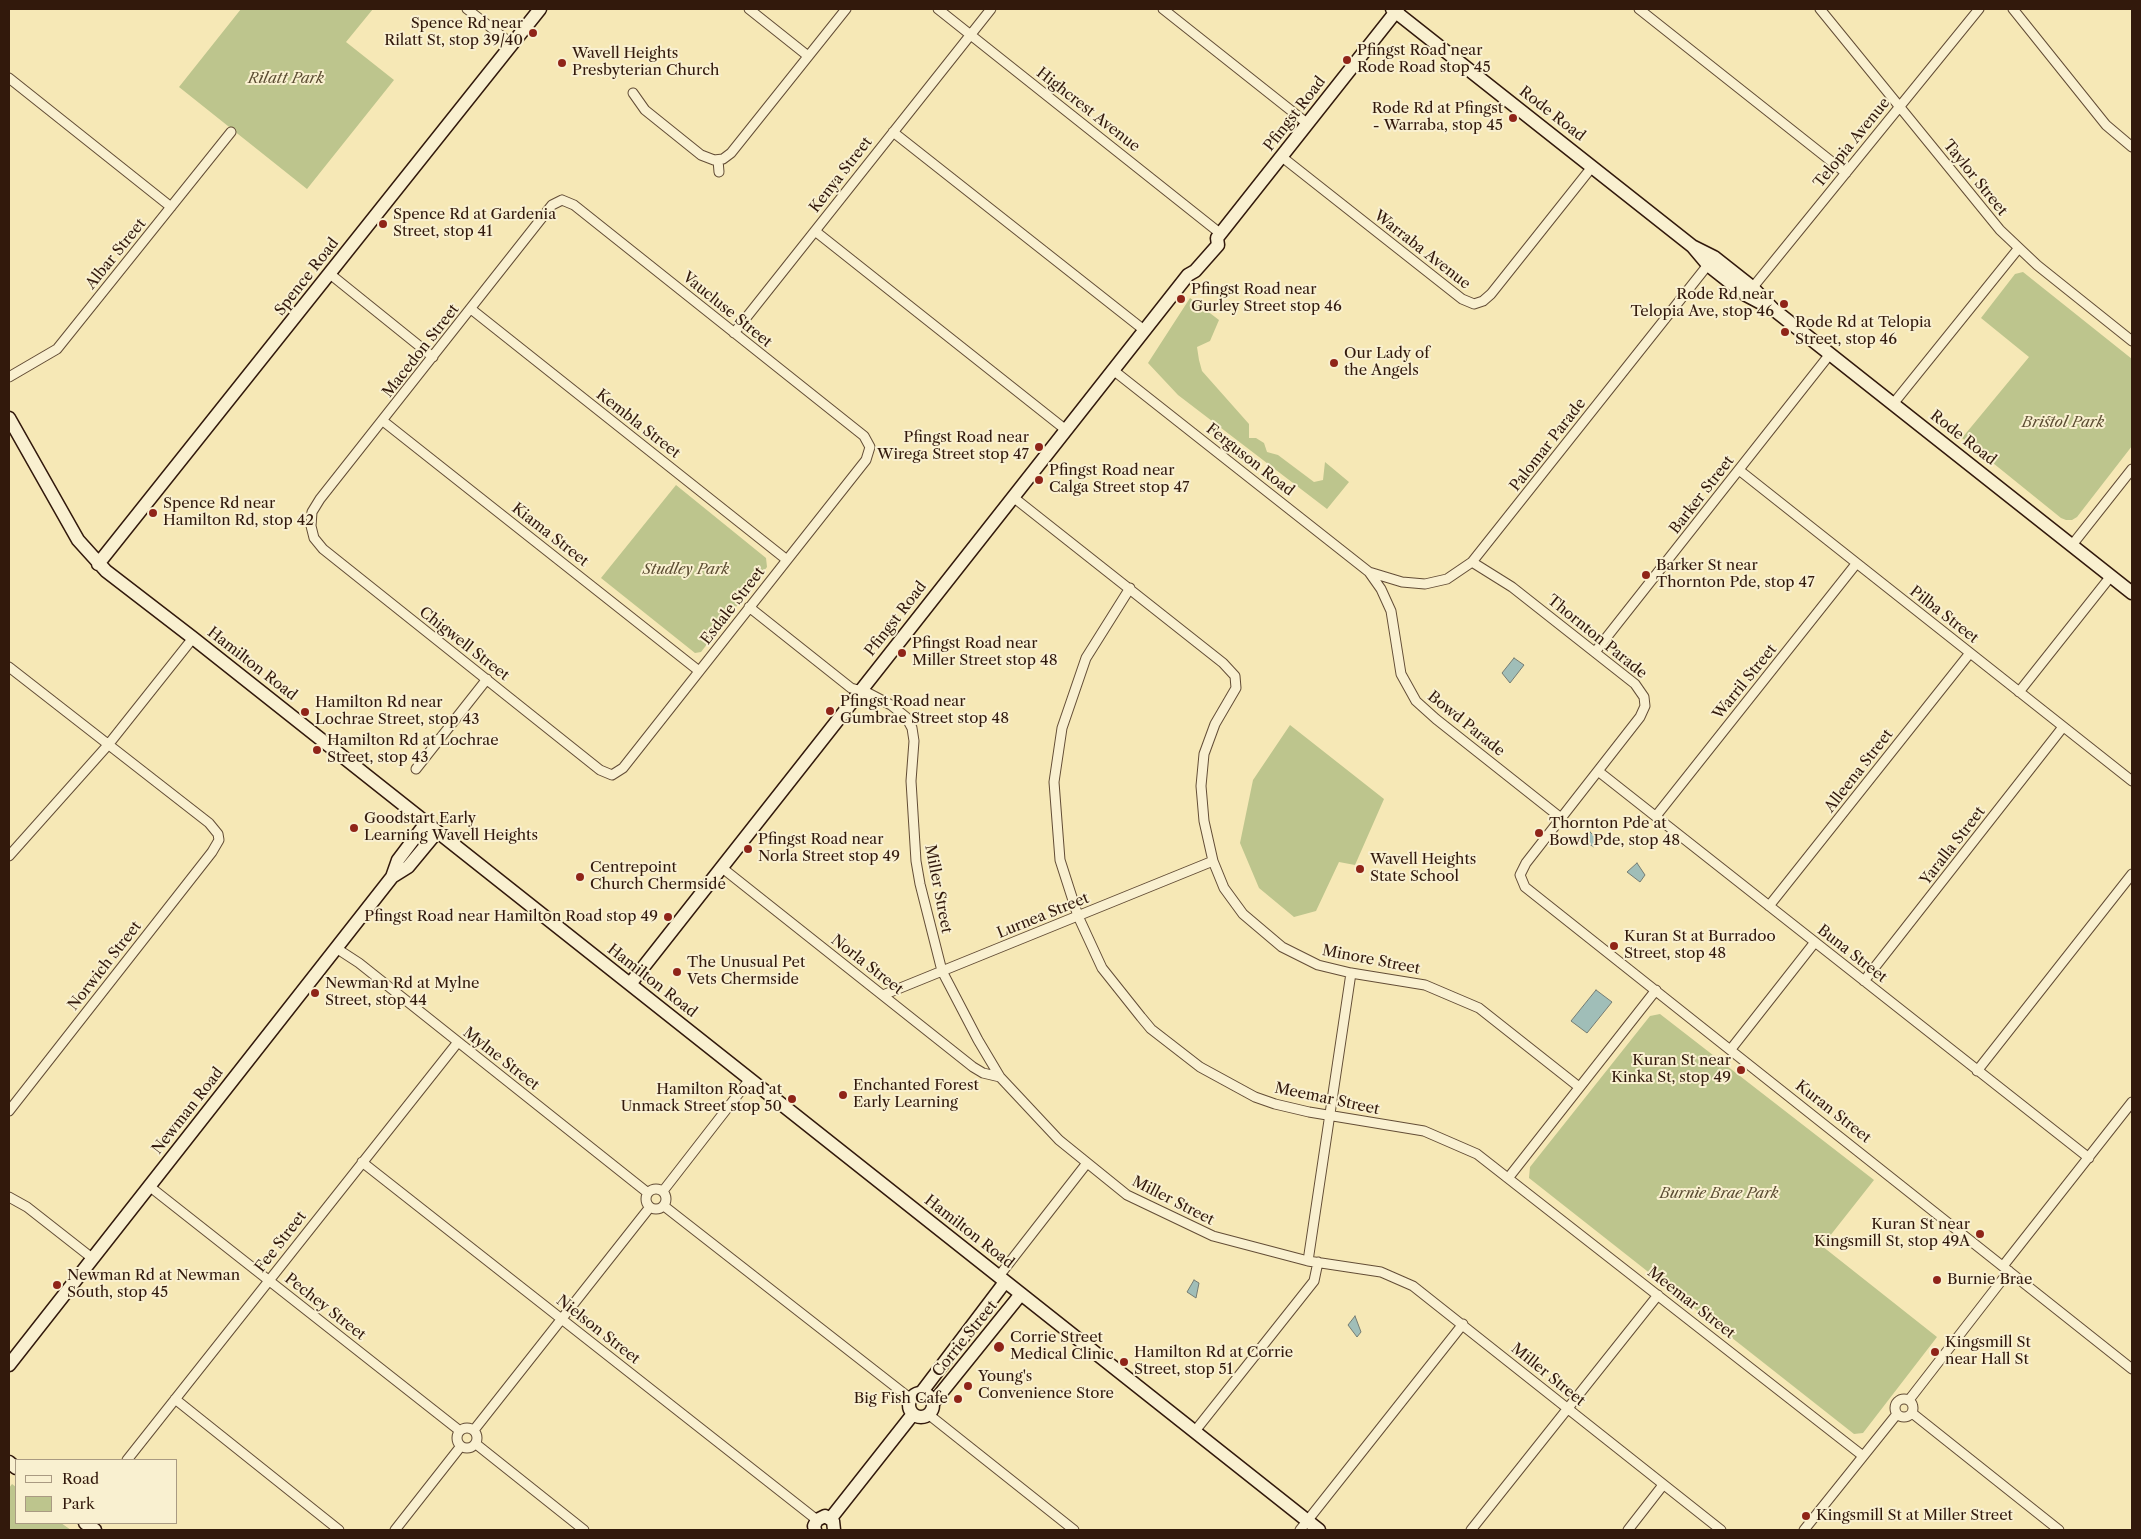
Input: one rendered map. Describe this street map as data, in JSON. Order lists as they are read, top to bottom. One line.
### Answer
{"streets":{"main road":["Pfingst Road","Rode Road","Spence Road","Hamilton Road","Newman Road","Corrie Street"],"street":["Highcrest Avenue","Telopia Avenue","Kenya Street","Taylor Street","Warraba Avenue","Albar Street","Vaucluse Street","Macedon Street","Kembla Street","Palomar Parade","Ferguson Road","Barker Street","Kiama Street","Esdale Street","Pilba Street","Thornton Parade","Chigwell Street","Warril Street","Bowd Parade","Alleena Street","Yaralla Street","Miller Street","Lurnea Street","Buna Street","Minore Street","Norla Street","Norwich Street","Mylne Street","Meemar Street","Kuran Street","Fee Street","Pechey Street","Nielson Street"]},"crossings":[["Highcrest Avenue","Pfingst Road"],["Highcrest Avenue","Kenya Street"],["Pfingst Road","Rode Road"],["Pfingst Road","Warraba Avenue"],["Pfingst Road","Ferguson Road"],["Pfingst Road","Hamilton Road"],["Pfingst Road","Miller Street"],["Pfingst Road","Norla Street"],["Rode Road","Telopia Avenue"],["Rode Road","Warraba Avenue"],["Rode Road","Palomar Parade"],["Rode Road","Barker Street"],["Telopia Avenue","Taylor Street"],["Kenya Street","Vaucluse Street"],["Spence Road","Hamilton Road"],["Vaucluse Street","Macedon Street"],["Vaucluse Street","Esdale Street"],["Macedon Street","Kembla Street"],["Macedon Street","Kiama Street"],["Macedon Street","Chigwell Street"],["Kembla Street","Esdale Street"],["Palomar Parade","Ferguson Road"],["Palomar Parade","Thornton Parade"],["Palomar Parade","Bowd Parade"],["Ferguson Road","Bowd Parade"],["Barker Street","Pilba Street"],["Barker Street","Thornton Parade"],["Kiama Street","Esdale Street"],["Esdale Street","Chigwell Street"],["Esdale Street","Miller Street"],["Pilba Street","Warril Street"],["Pilba Street","Alleena Street"],["Pilba Street","Yaralla Street"],["Thornton Parade","Bowd Parade"],["Thornton Parade","Buna Street"],["Thornton Parade","Kuran Street"],["Hamilton Road","Newman Road"],["Hamilton Road","Corrie Street"],["Warril Street","Buna Street"],["Alleena Street","Buna Street"],["Yaralla Street","Buna Street"],["Miller Street","Lurnea Street"],["Miller Street","Norla Street"],["Lurnea Street","Minore Street"],["Lurnea Street","Norla Street"],["Lurnea Street","Meemar Street"],["Minore Street","Meemar Street"],["Mylne Street","Newman Road"],["Mylne Street","Fee Street"],["Newman Road","Pechey Street"],["Fee Street","Pechey Street"],["Fee Street","Nielson Street"]],"parks":["Rilatt Park","Bristol Park","Studley Park","Burnie Brae Park"],"places":["Spence Rd near Rilatt St, stop 39/40","Pfingst Road near Rode Road stop 45","Wavell Heights Presbyterian Church","Rode Rd at Pfingst - Warraba, stop 45","Spence Rd at Gardenia Street, stop 41","Pfingst Road near Gurley Street stop 46","Rode Rd near Telopia Ave, stop 46","Rode Rd at Telopia Street, stop 46","Our Lady of the Angels","Pfingst Road near Wirega Street stop 47","Pfingst Road near Calga Street stop 47","Spence Rd near Hamilton Rd, stop 42","Barker St near Thornton Pde, stop 47","Pfingst Road near Miller Street stop 48","Pfingst Road near Gumbrae Street stop 48","Hamilton Rd near Lochrae Street, stop 43","Hamilton Rd at Lochrae Street, stop 43","Goodstart Early Learning Wavell Heights","Thornton Pde at Bowd Pde, stop 48","Pfingst Road near Norla Street stop 49","Wavell Heights State School","Centrepoint Church Chermside","Pfingst Road near Hamilton Road stop 49","Kuran St at Burradoo Street, stop 48","The Unusual Pet Vets Chermside","Newman Rd at Mylne Street, stop 44","Kuran St near Kinka St, stop 49","Enchanted Forest Early Learning","Hamilton Road at Unmack Street stop 50","Kuran St near Kingsmill St, stop 49A","Burnie Brae","Newman Rd at Newman South, stop 45","Corrie Street Medical Clinic","Kingsmill St near Hall St","Hamilton Rd at Corrie Street, stop 51","Young's Convenience Store","Big Fish Cafe","Kingsmill St at Miller Street"],"legend":["Road","Park"]}
